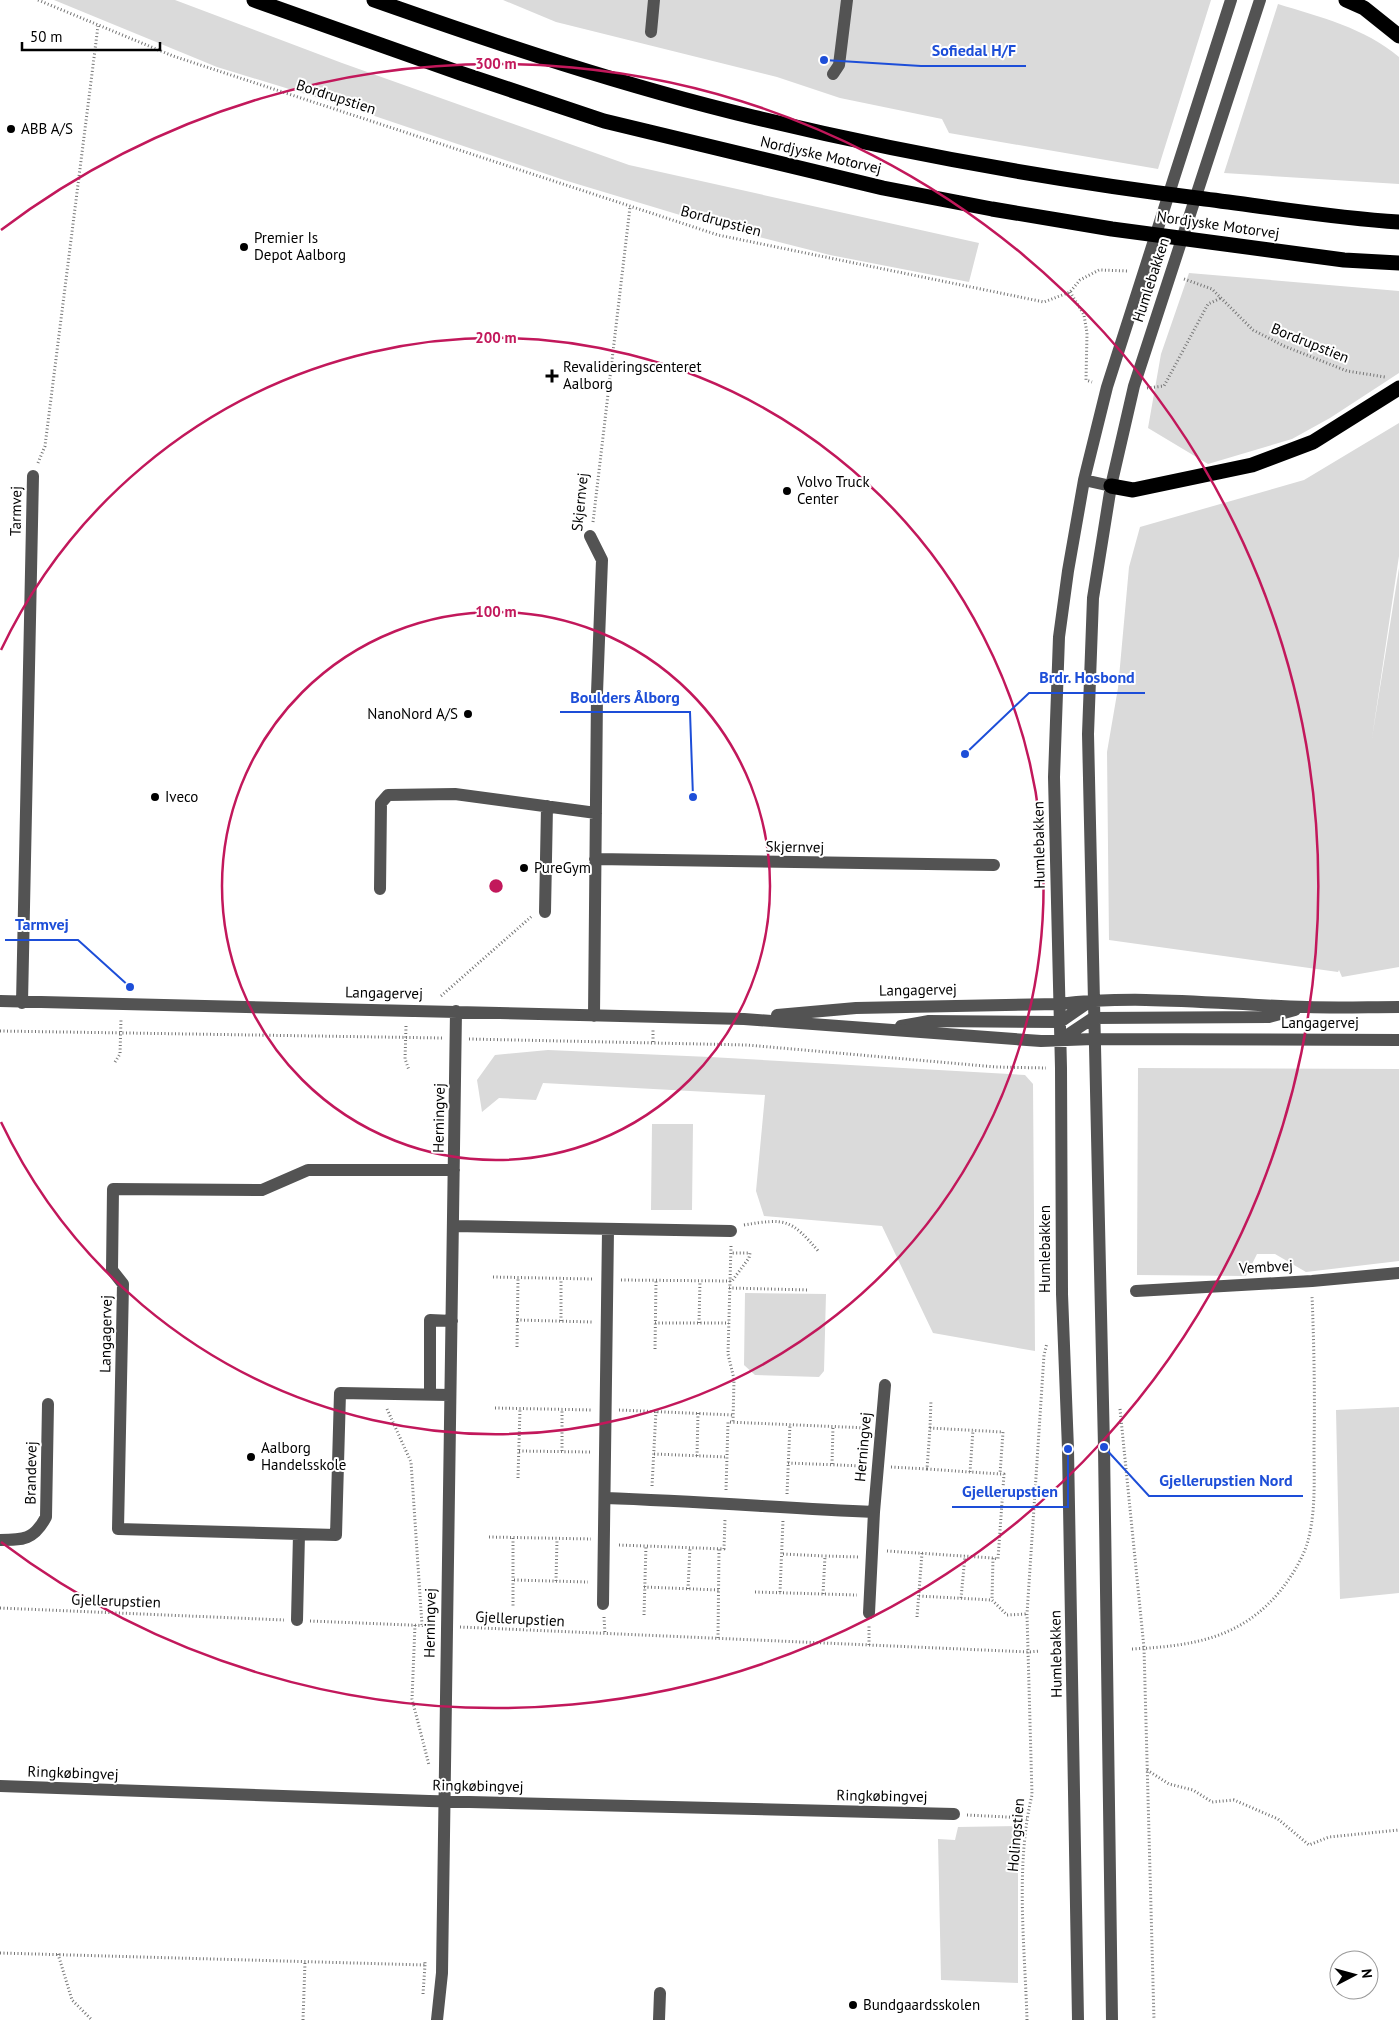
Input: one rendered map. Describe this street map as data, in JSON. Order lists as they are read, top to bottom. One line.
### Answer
{"streets":{"highway":["Nordjyske Motorvej"],"street":["Humlebakken","Skjernvej","Tarmvej","Langagervej","Herningvej","Vembvej","Brandevej","Ringkøbingvej"],"path":["Bordrupstien","Gjellerupstien","Holingstien"]},"crossings":[["Bordrupstien","Skjernvej"],["Bordrupstien","Tarmvej"],["Humlebakken","Langagervej"],["Skjernvej","Langagervej"],["Tarmvej","Langagervej"],["Langagervej","Herningvej"],["Herningvej","Gjellerupstien"],["Herningvej","Ringkøbingvej"],["Gjellerupstien","Holingstien"]],"places":{"other":["Sofiedal H/F","ABB A/S","Premier Is Depot Aalborg","Volvo Truck Center","NanoNord A/S","Brdr. Hosbond","Iveco","Boulders Ålborg","PureGym","Tarmvej","Gjellerupstien Nord","Gjellerupstien","Aalborg Handelsskole","Bundgaardsskolen"],"health":["Revalideringscenteret Aalborg"]},"scale_bar":"50 m","north":"right","rings":["300 m","200 m","100 m"]}
